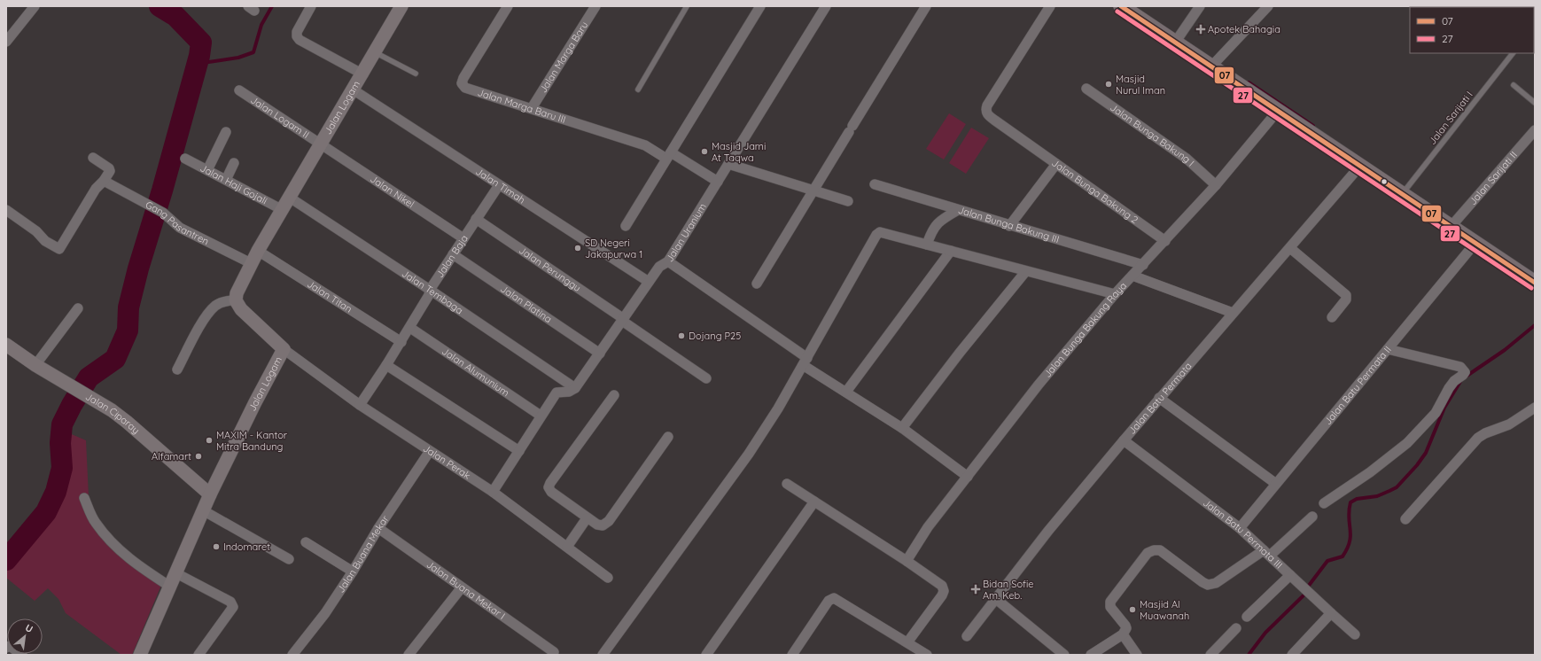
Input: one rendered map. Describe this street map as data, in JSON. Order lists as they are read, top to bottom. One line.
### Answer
{"streets":{"street":["Jalan Marga Baru","Jalan Marga Baru III","Jalan Logam","Jalan Logam II","Jalan Bunga Bakung I","Jalan Sarijati II","Jalan Haji Gojali","Jalan Timah","Jalan Nikel","Jalan Bunga Bakung 2","Gang Pasantren","Jalan Bunga Bakung III","Jalan Uranium","Jalan Baja","Jalan Perunggu","Jalan Tembaga","Jalan Titan","Jalan Platina","Jalan Bunga Bakung Raya","Jalan Alumunium","Jalan Batu Permata II","Jalan Batu Permata","Jalan Ciparay","Jalan Perak","Jalan Batu Permata III","Jalan Buana Mekar","Jalan Buana Mekar I"],"lane":["Jalan Sarijati I"]},"crossings":[["Jalan Marga Baru","Jalan Marga Baru III"],["Jalan Marga Baru III","Jalan Uranium"],["Jalan Logam","Jalan Logam II"],["Jalan Logam","Jalan Haji Gojali"],["Jalan Logam","Jalan Timah"],["Jalan Logam","Jalan Nikel"],["Jalan Logam","Gang Pasantren"],["Jalan Logam","Jalan Tembaga"],["Jalan Logam","Jalan Titan"],["Jalan Logam","Jalan Ciparay"],["Jalan Logam","Jalan Perak"],["Jalan Logam II","Jalan Nikel"],["Jalan Bunga Bakung I","Jalan Bunga Bakung Raya"],["Jalan Timah","Jalan Uranium"],["Jalan Timah","Jalan Baja"],["Jalan Nikel","Jalan Baja"],["Jalan Bunga Bakung 2","Jalan Bunga Bakung Raya"],["Jalan Bunga Bakung III","Jalan Bunga Bakung Raya"],["Jalan Uranium","Jalan Perunggu"],["Jalan Uranium","Jalan Tembaga"],["Jalan Uranium","Jalan Platina"],["Jalan Baja","Jalan Perunggu"],["Jalan Baja","Jalan Tembaga"],["Jalan Baja","Jalan Titan"],["Jalan Baja","Jalan Platina"],["Jalan Baja","Jalan Alumunium"],["Jalan Baja","Jalan Perak"],["Jalan Batu Permata II","Jalan Batu Permata III"],["Jalan Batu Permata","Jalan Batu Permata III"],["Jalan Perak","Jalan Buana Mekar"],["Jalan Buana Mekar","Jalan Buana Mekar I"]],"places":{"health":["Apotek Bahagia","Bidan Sofie Am. Keb."],"other":["Masjid Nurul Iman","Masjid Jami At Taqwa","SD Negeri Jakapurwa 1","Dojang P25","MAXIM - Kantor Mitra Bandung","Alfamart","Indomaret","Masjid Al Muawanah"]},"lines":["transit line 07","transit line 27"],"legend":["07","27"],"north":"top right"}
